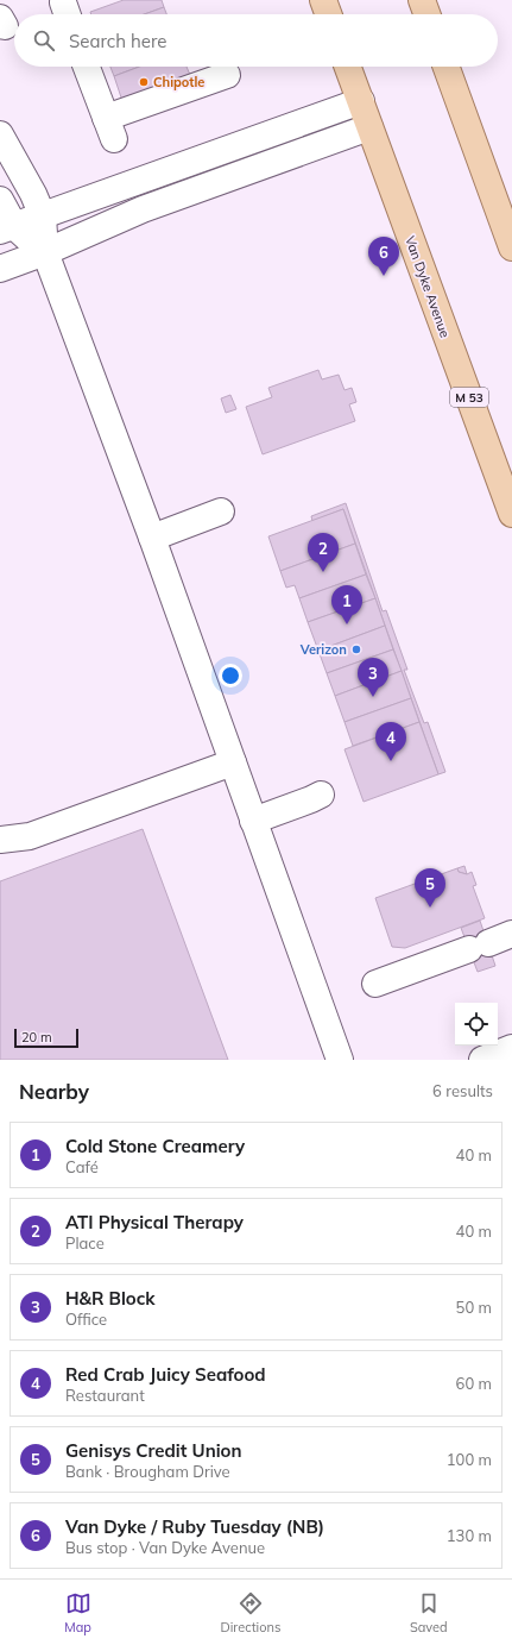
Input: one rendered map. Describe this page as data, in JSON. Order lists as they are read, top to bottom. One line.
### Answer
{"streets":{"main road":["Van Dyke Avenue","M 53"]},"places":["Chipotle","Verizon"],"scale_bar":"20 m","page":{"search":"Search here","pins":["6","2","1","3","4","5"],"scale":"20 m","heading":["Nearby","6 results"],"list":[{"mark":"1","name":"Cold Stone Creamery","note":"Café","value":"40 m"},{"mark":"2","name":"ATI Physical Therapy","note":"Place","value":"40 m"},{"mark":"3","name":"H&R Block","note":"Office","value":"50 m"},{"mark":"4","name":"Red Crab Juicy Seafood","note":"Restaurant","value":"60 m"},{"mark":"5","name":"Genisys Credit Union","note":"Bank · Brougham Drive","value":"100 m"},{"mark":"6","name":"Van Dyke / Ruby Tuesday (NB)","note":"Bus stop · Van Dyke Avenue","value":"130 m"}],"nav":["Map","Directions","Saved"]}}
